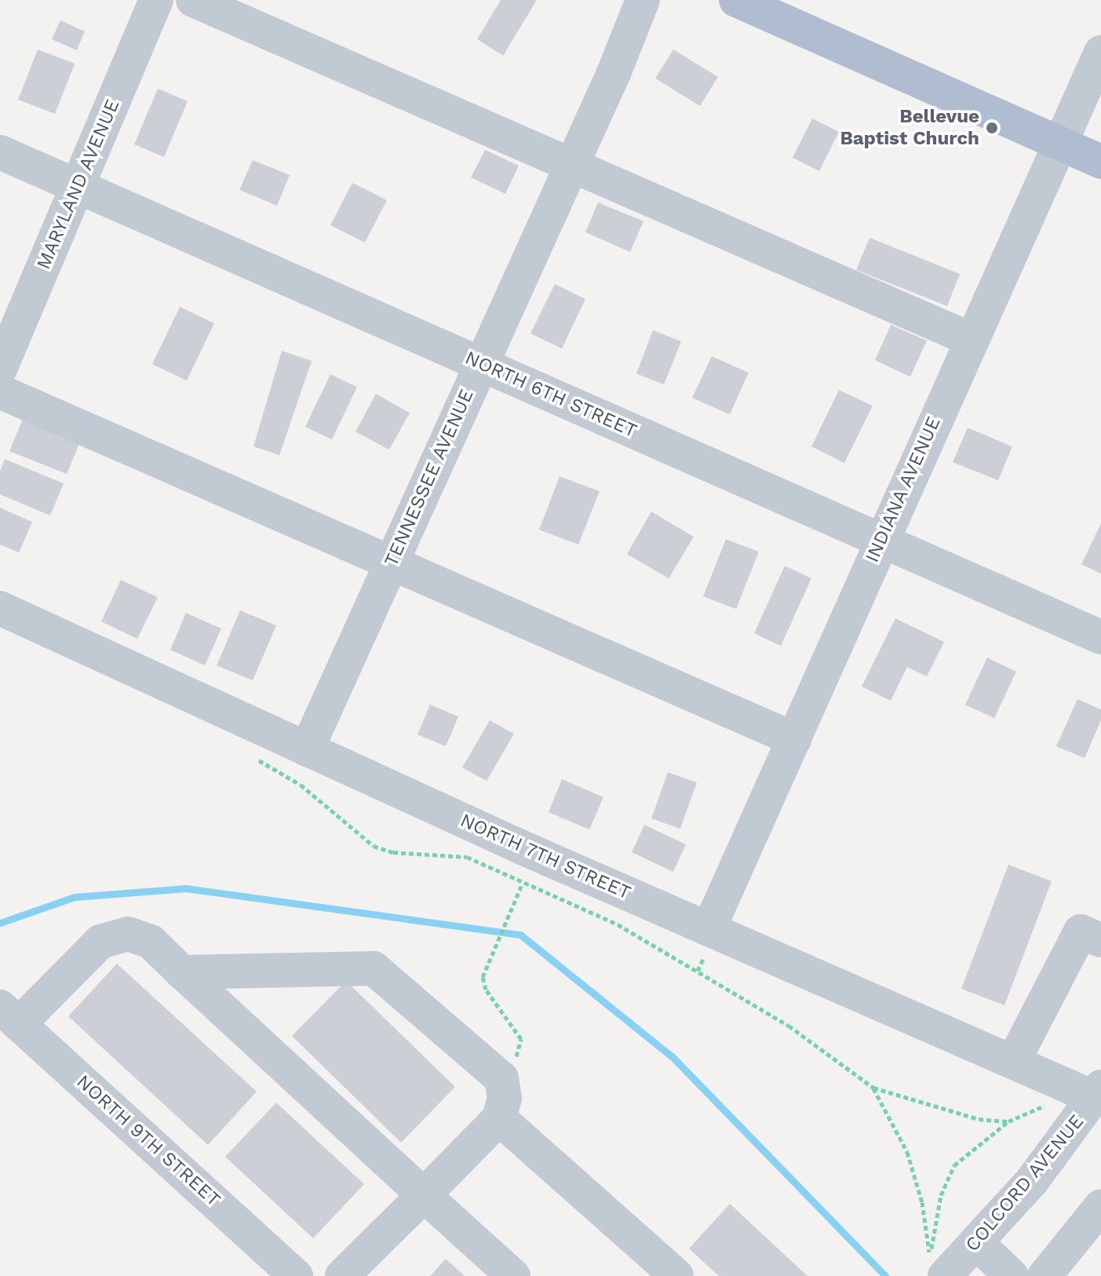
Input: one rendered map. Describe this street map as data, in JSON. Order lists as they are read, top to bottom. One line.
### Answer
{"streets":{"street":["MARYLAND AVENUE","NORTH 6TH STREET","TENNESSEE AVENUE","INDIANA AVENUE","NORTH 7TH STREET","NORTH 9TH STREET","COLCORD AVENUE"]},"crossings":[["MARYLAND AVENUE","NORTH 6TH STREET"],["NORTH 6TH STREET","TENNESSEE AVENUE"],["NORTH 6TH STREET","INDIANA AVENUE"],["TENNESSEE AVENUE","NORTH 7TH STREET"],["INDIANA AVENUE","NORTH 7TH STREET"],["NORTH 7TH STREET","COLCORD AVENUE"]],"places":["Bellevue Baptist Church"]}
